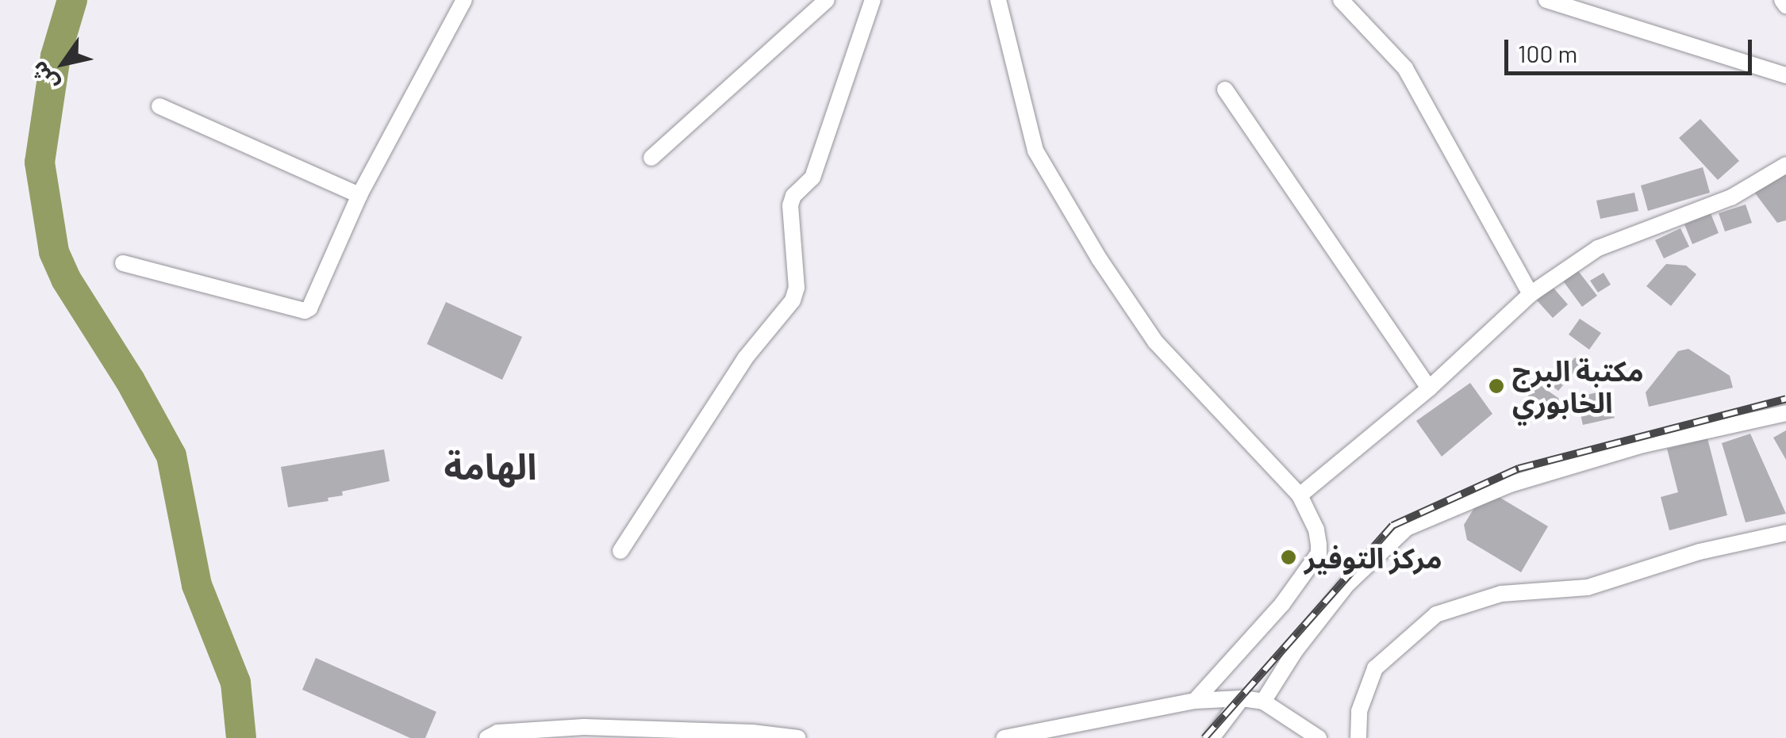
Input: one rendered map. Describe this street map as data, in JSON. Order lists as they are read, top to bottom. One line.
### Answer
{"districts":["الهامة"],"places":["مكتبة البرج الخابوري","مركز التوفير"],"scale_bar":"100 m","north":"bottom left"}
